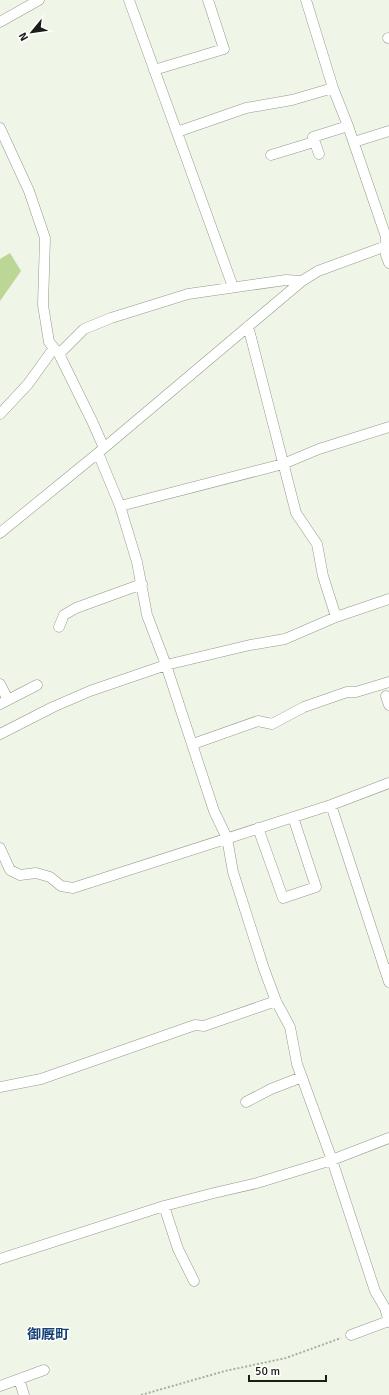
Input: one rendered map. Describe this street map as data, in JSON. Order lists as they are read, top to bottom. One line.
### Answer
{"districts":["御厩町"],"scale_bar":"50 m","north":"bottom left"}
